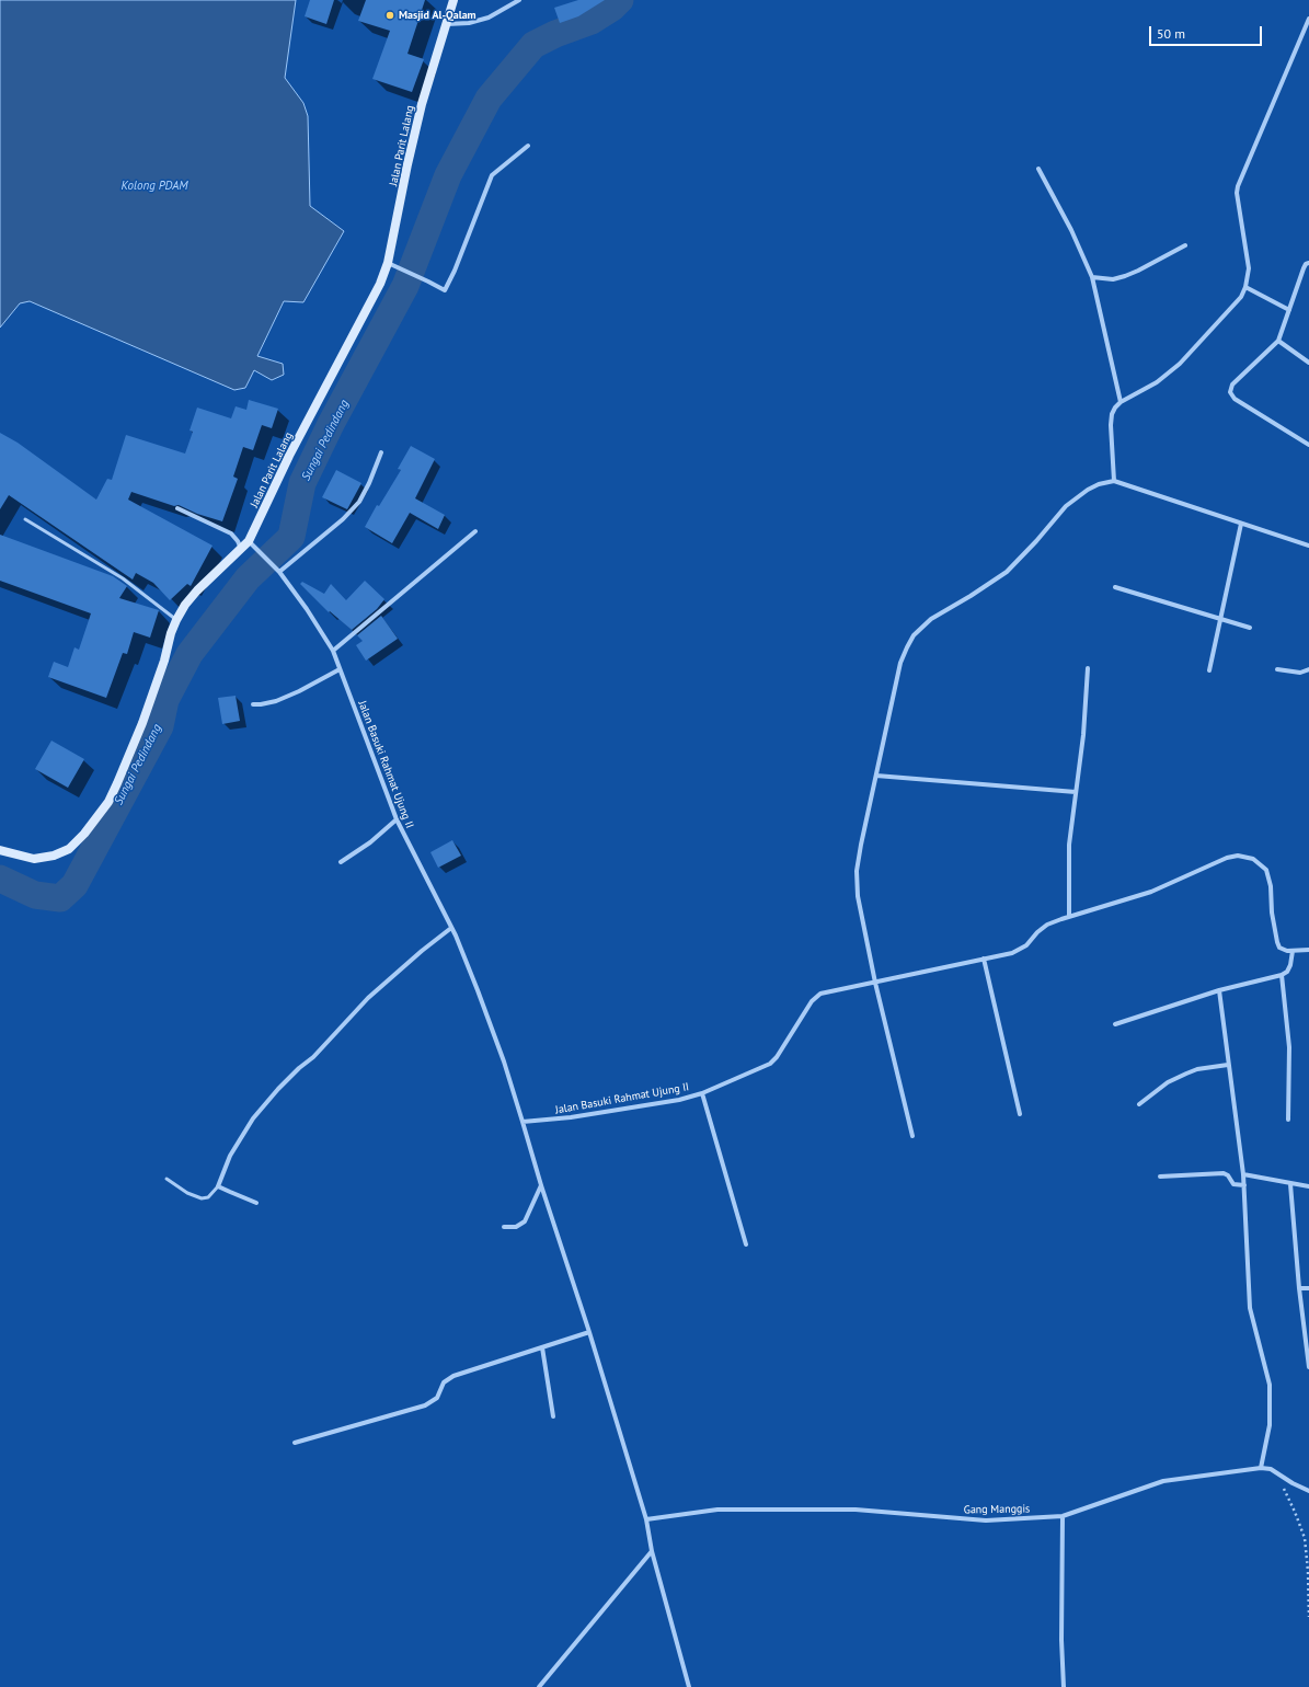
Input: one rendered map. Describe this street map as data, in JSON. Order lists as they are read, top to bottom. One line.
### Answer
{"streets":{"street":["Jalan Parit Lalang","Jalan Basuki Rahmat Ujung II","Gang Manggis"]},"crossings":[["Jalan Parit Lalang","Jalan Basuki Rahmat Ujung II"]],"water":["Kolong PDAM","Sungai Pedindang"],"places":["Masjid Al-Qalam"],"scale_bar":"50 m"}
